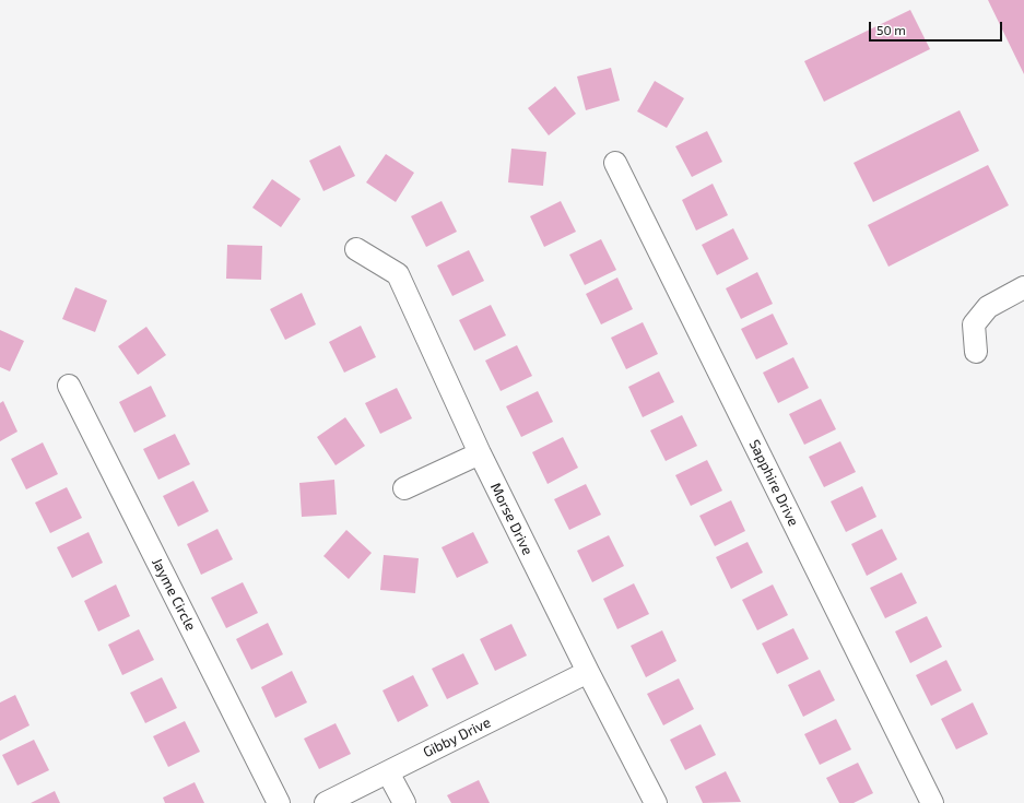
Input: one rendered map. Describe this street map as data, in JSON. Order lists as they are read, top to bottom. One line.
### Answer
{"streets":{"street":["Sapphire Drive","Morse Drive","Jayme Circle","Gibby Drive"]},"crossings":[["Morse Drive","Gibby Drive"]],"scale_bar":"50 m"}
